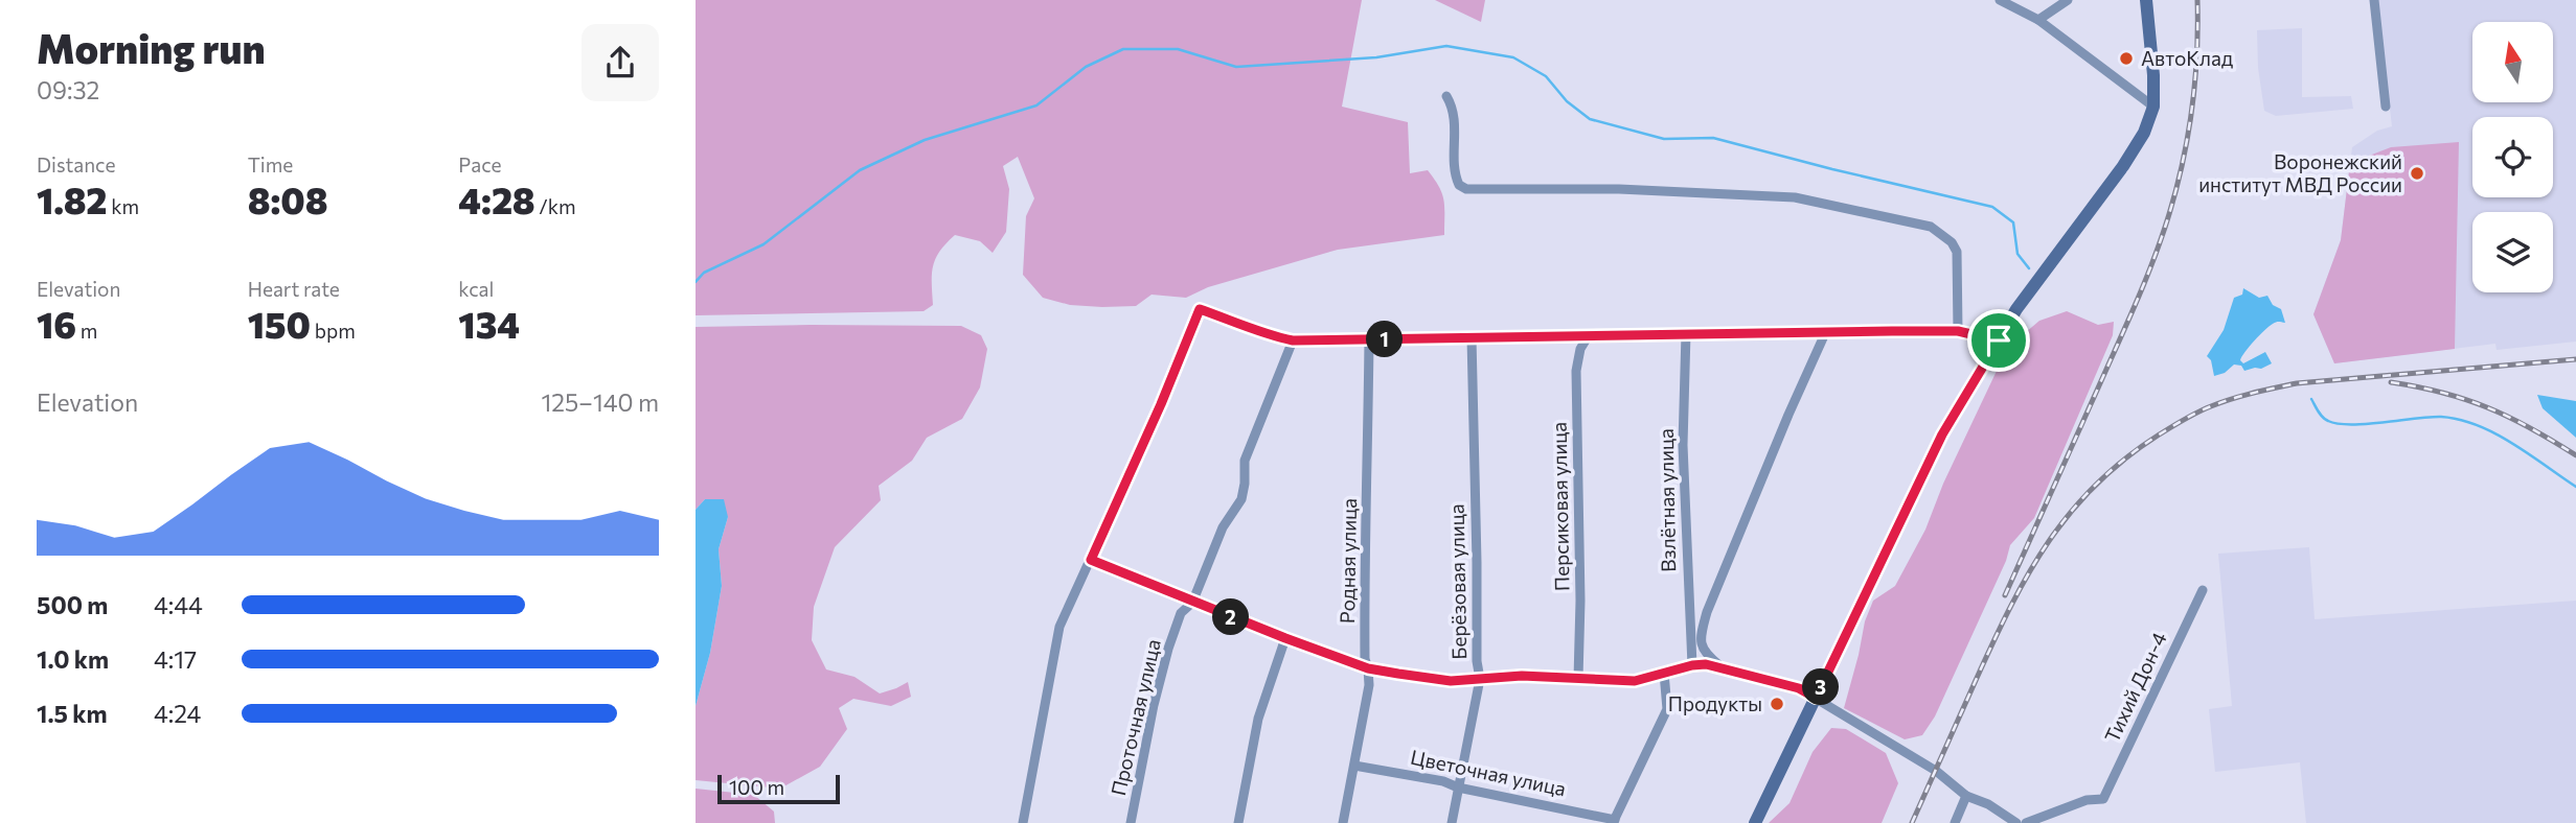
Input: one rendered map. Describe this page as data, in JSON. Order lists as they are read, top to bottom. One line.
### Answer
{"streets":{"street":["Взлётная улица","Персиковая улица","Родная улица","Берёзовая улица","Тихий Дон-4","Проточная улица","Цветочная улица"]},"crossings":[["Родная улица","Цветочная улица"],["Берёзовая улица","Цветочная улица"]],"places":["АвтоКлад","Воронежский институт МВД России","Продукты"],"scale_bar":"100 m","north":"top","page":{"heading":["Morning run","09:32"],"stats":[["Distance","1.82 km"],["Time","8:08"],["Pace","4:28 /km"],["Elevation","16 m"],["Heart rate","150 bpm"],["kcal","134"]],"pins":["1","2","3"],"chart":["Elevation","125–140 m"],"list":[{"name":"500 m","note":"4:44"},{"name":"1.0 km","note":"4:17"},{"name":"1.5 km","note":"4:24"}],"scale":"100 m"}}
